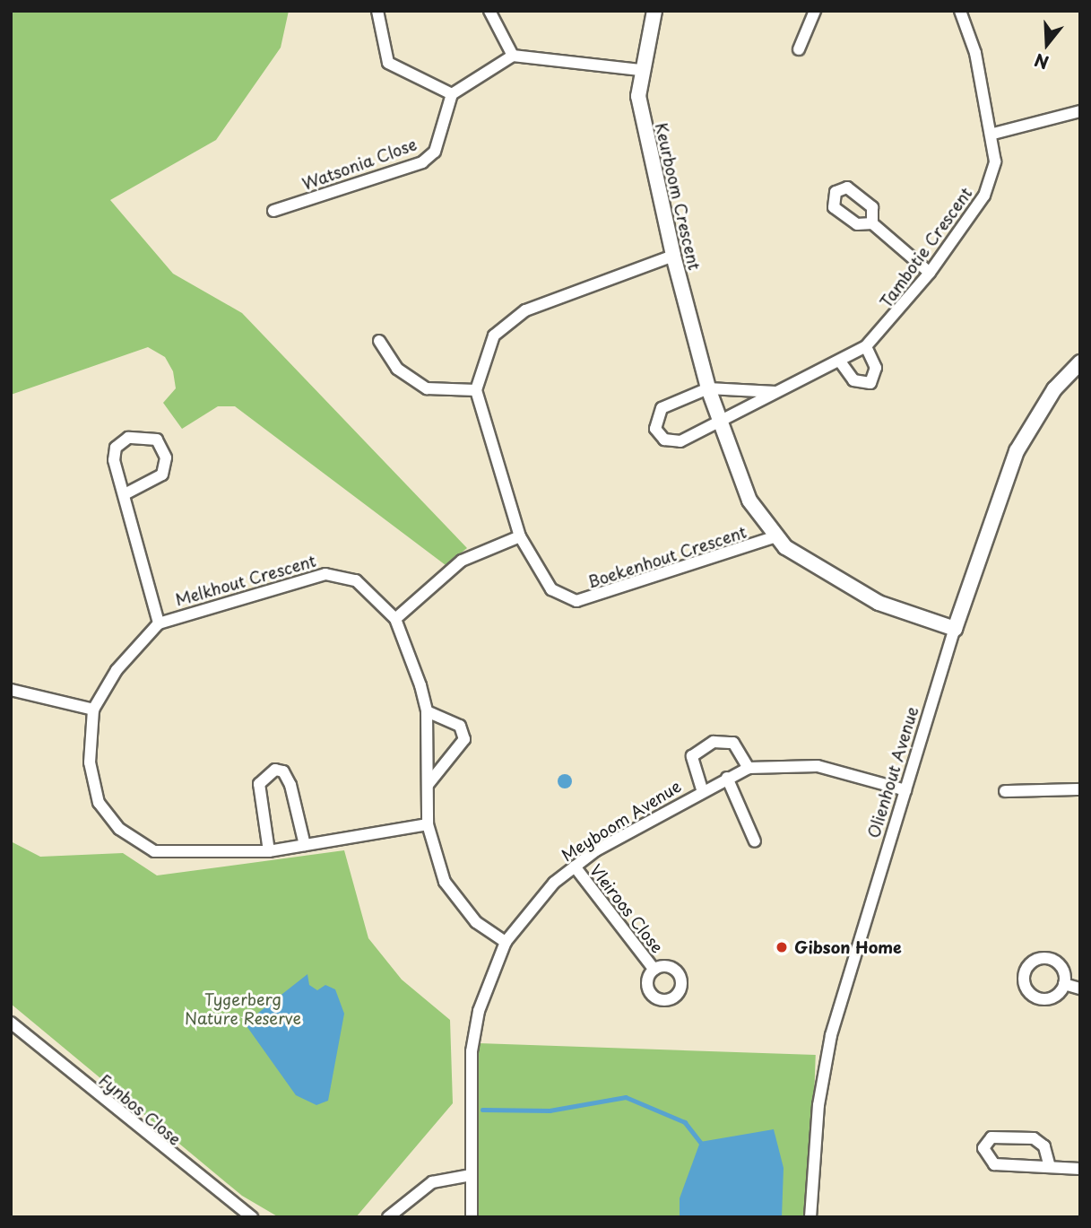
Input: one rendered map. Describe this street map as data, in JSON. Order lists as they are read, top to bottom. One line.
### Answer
{"streets":{"street":["Watsonia Close","Keurboom Crescent","Tambotie Crescent","Boekenhout Crescent","Melkhout Crescent","Olienhout Avenue","Meyboom Avenue","Vleiroos Close","Fynbos Close"]},"crossings":[["Keurboom Crescent","Tambotie Crescent"],["Keurboom Crescent","Boekenhout Crescent"],["Keurboom Crescent","Olienhout Avenue"],["Melkhout Crescent","Meyboom Avenue"],["Olienhout Avenue","Meyboom Avenue"],["Meyboom Avenue","Vleiroos Close"]],"parks":["Tygerberg Nature Reserve"],"places":["Gibson Home"],"north":"bottom"}
